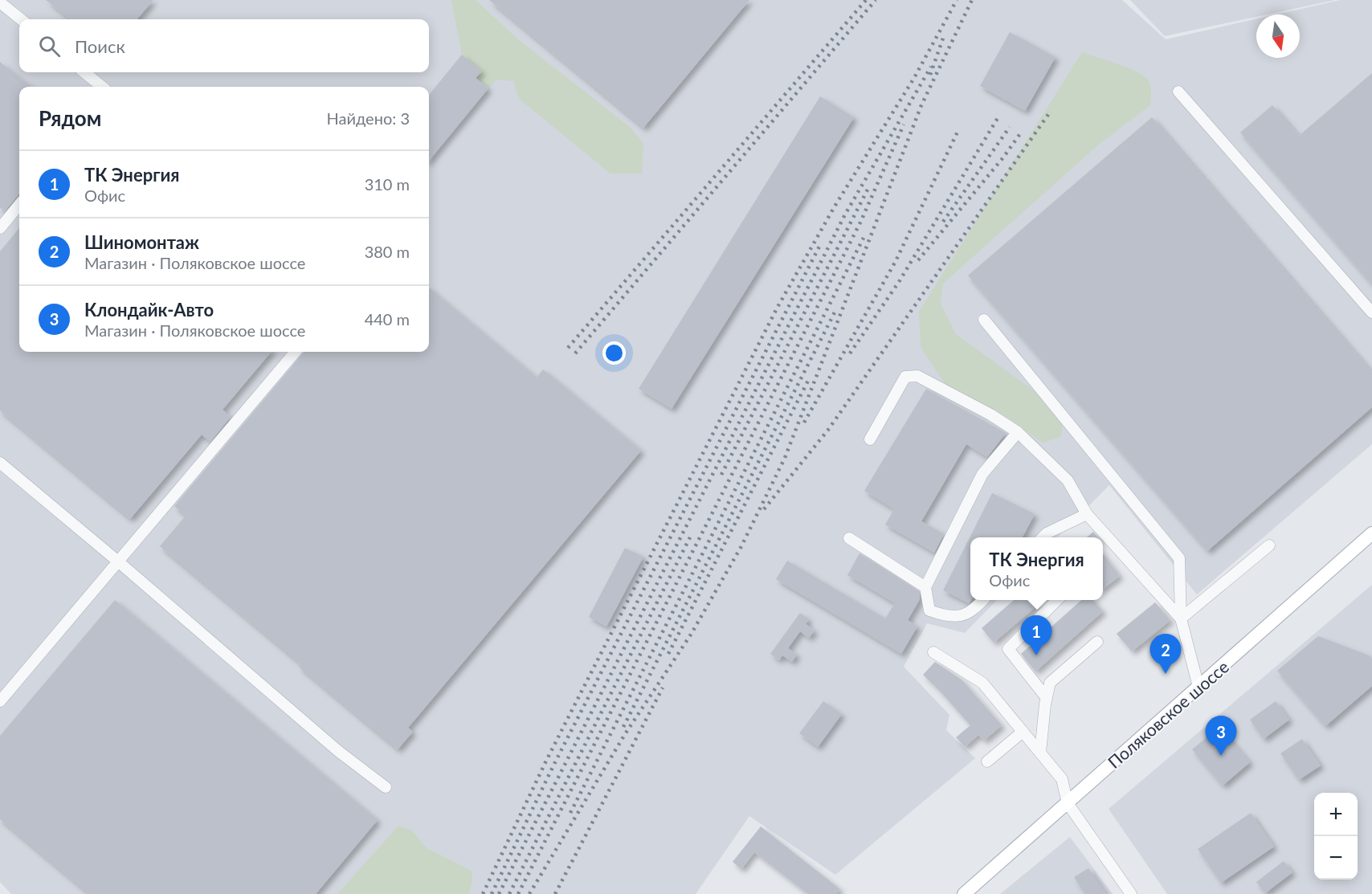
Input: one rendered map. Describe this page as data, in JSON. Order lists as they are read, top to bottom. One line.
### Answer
{"streets":{"main road":["Поляковское шоссе"]},"north":"bottom","page":{"search":"Поиск","heading":["Рядом","Найдено: 3"],"list":[{"mark":"1","name":"ТК Энергия","note":"Офис","value":"310 m"},{"mark":"2","name":"Шиномонтаж","note":"Магазин · Поляковское шоссе","value":"380 m"},{"mark":"3","name":"Клондайк-Авто","note":"Магазин · Поляковское шоссе","value":"440 m"}],"popup":["ТК Энергия","Офис"],"pins":["1","2","3"],"map_buttons":["+","−"]}}
